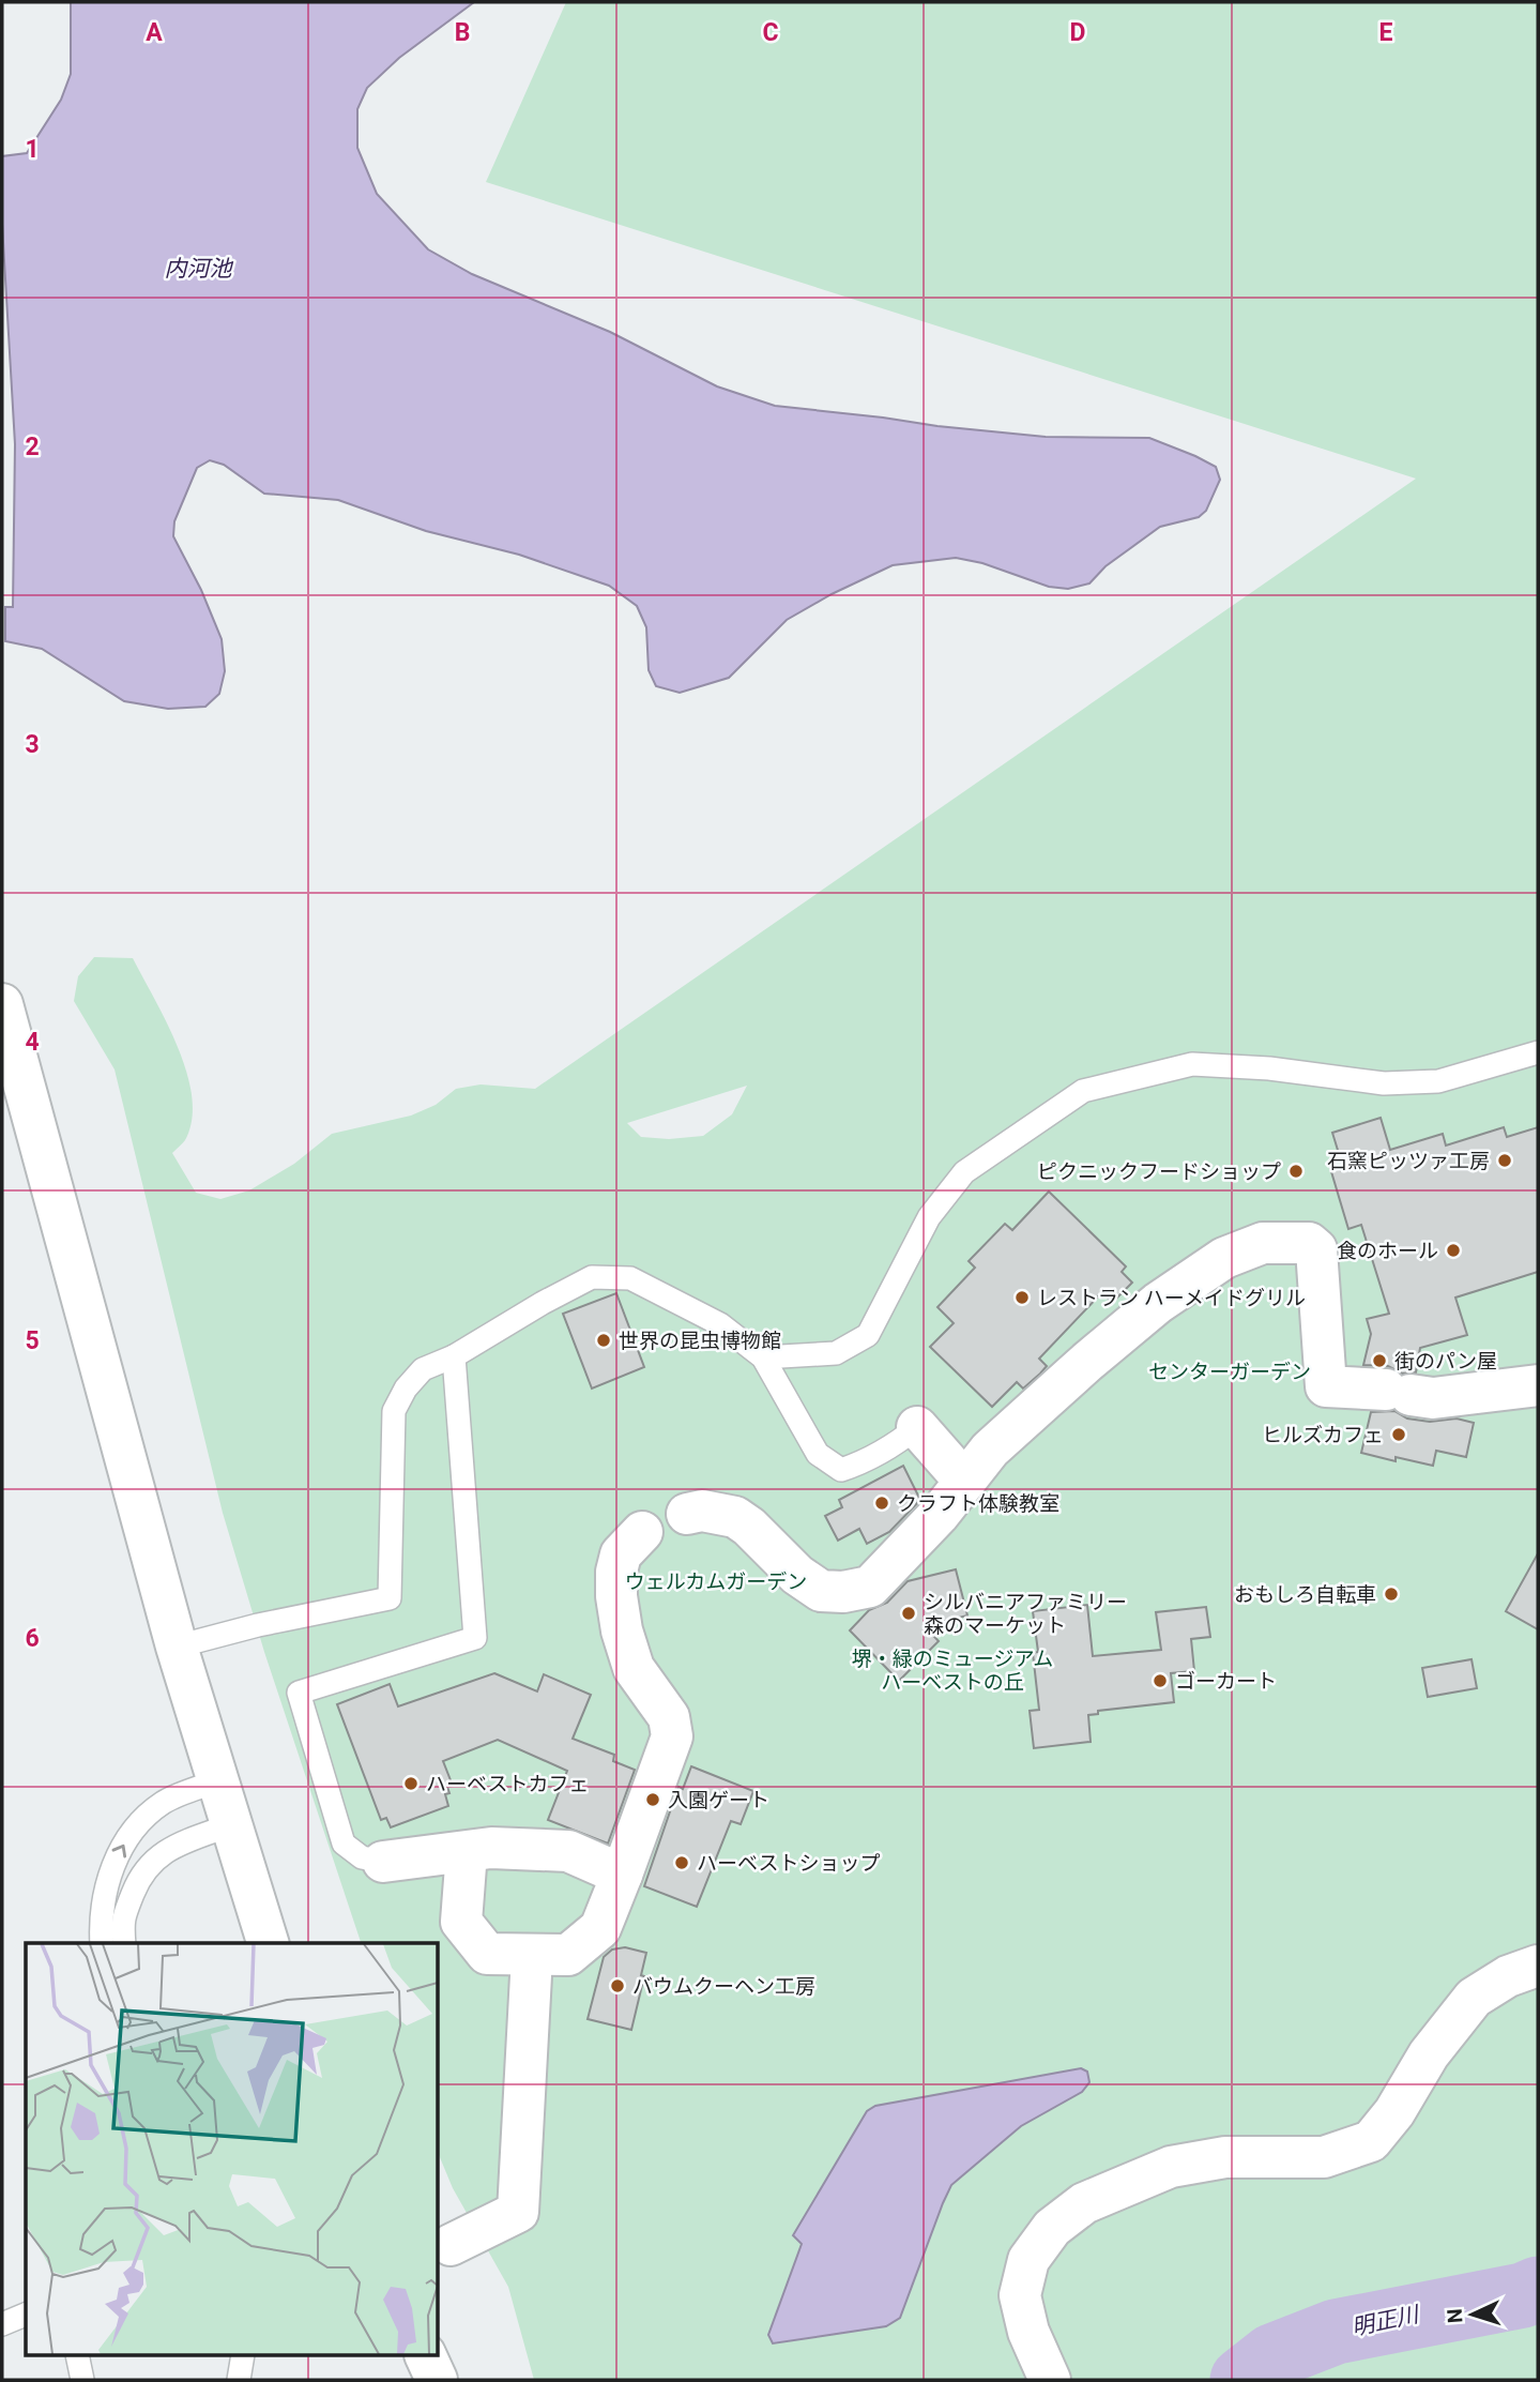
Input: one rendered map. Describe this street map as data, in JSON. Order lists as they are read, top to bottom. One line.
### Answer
{"water":["内河池","明正川"],"parks":["センターガーデン","ウェルカムガーデン","堺・緑のミュージアム ハーベストの丘"],"places":["石窯ピッツァ工房","ピクニックフードショップ","食のホール","レストラン ハーメイドグリル","世界の昆虫博物館","街のパン屋","ヒルズカフェ","クラフト体験教室","おもしろ自転車","シルバニアファミリー 森のマーケット","ゴーカート","ハーベストカフェ","入園ゲート","ハーベストショップ","バウムクーヘン工房"],"north":"left","grid":{"columns":["A","B","C","D","E"],"rows":["1","2","3","4","5","6"]}}
